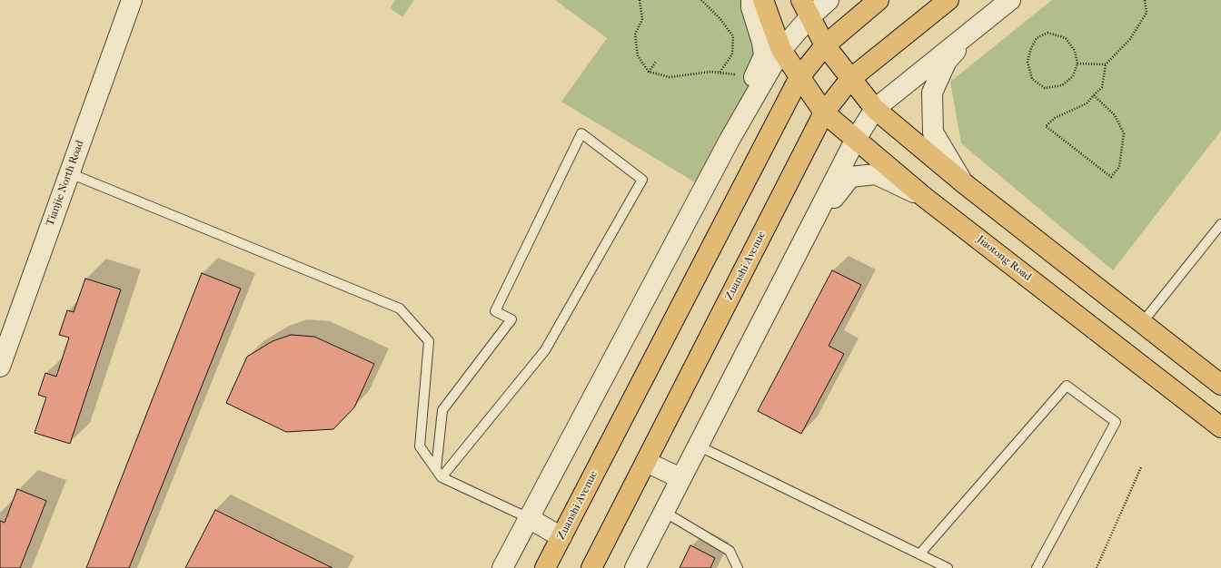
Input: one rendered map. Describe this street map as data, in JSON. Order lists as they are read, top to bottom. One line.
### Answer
{"streets":{"main road":["Jiaotong Road","Zuanshi Avenue"],"street":["Tianjie North Road"]},"crossings":[["Jiaotong Road","Zuanshi Avenue"]]}
